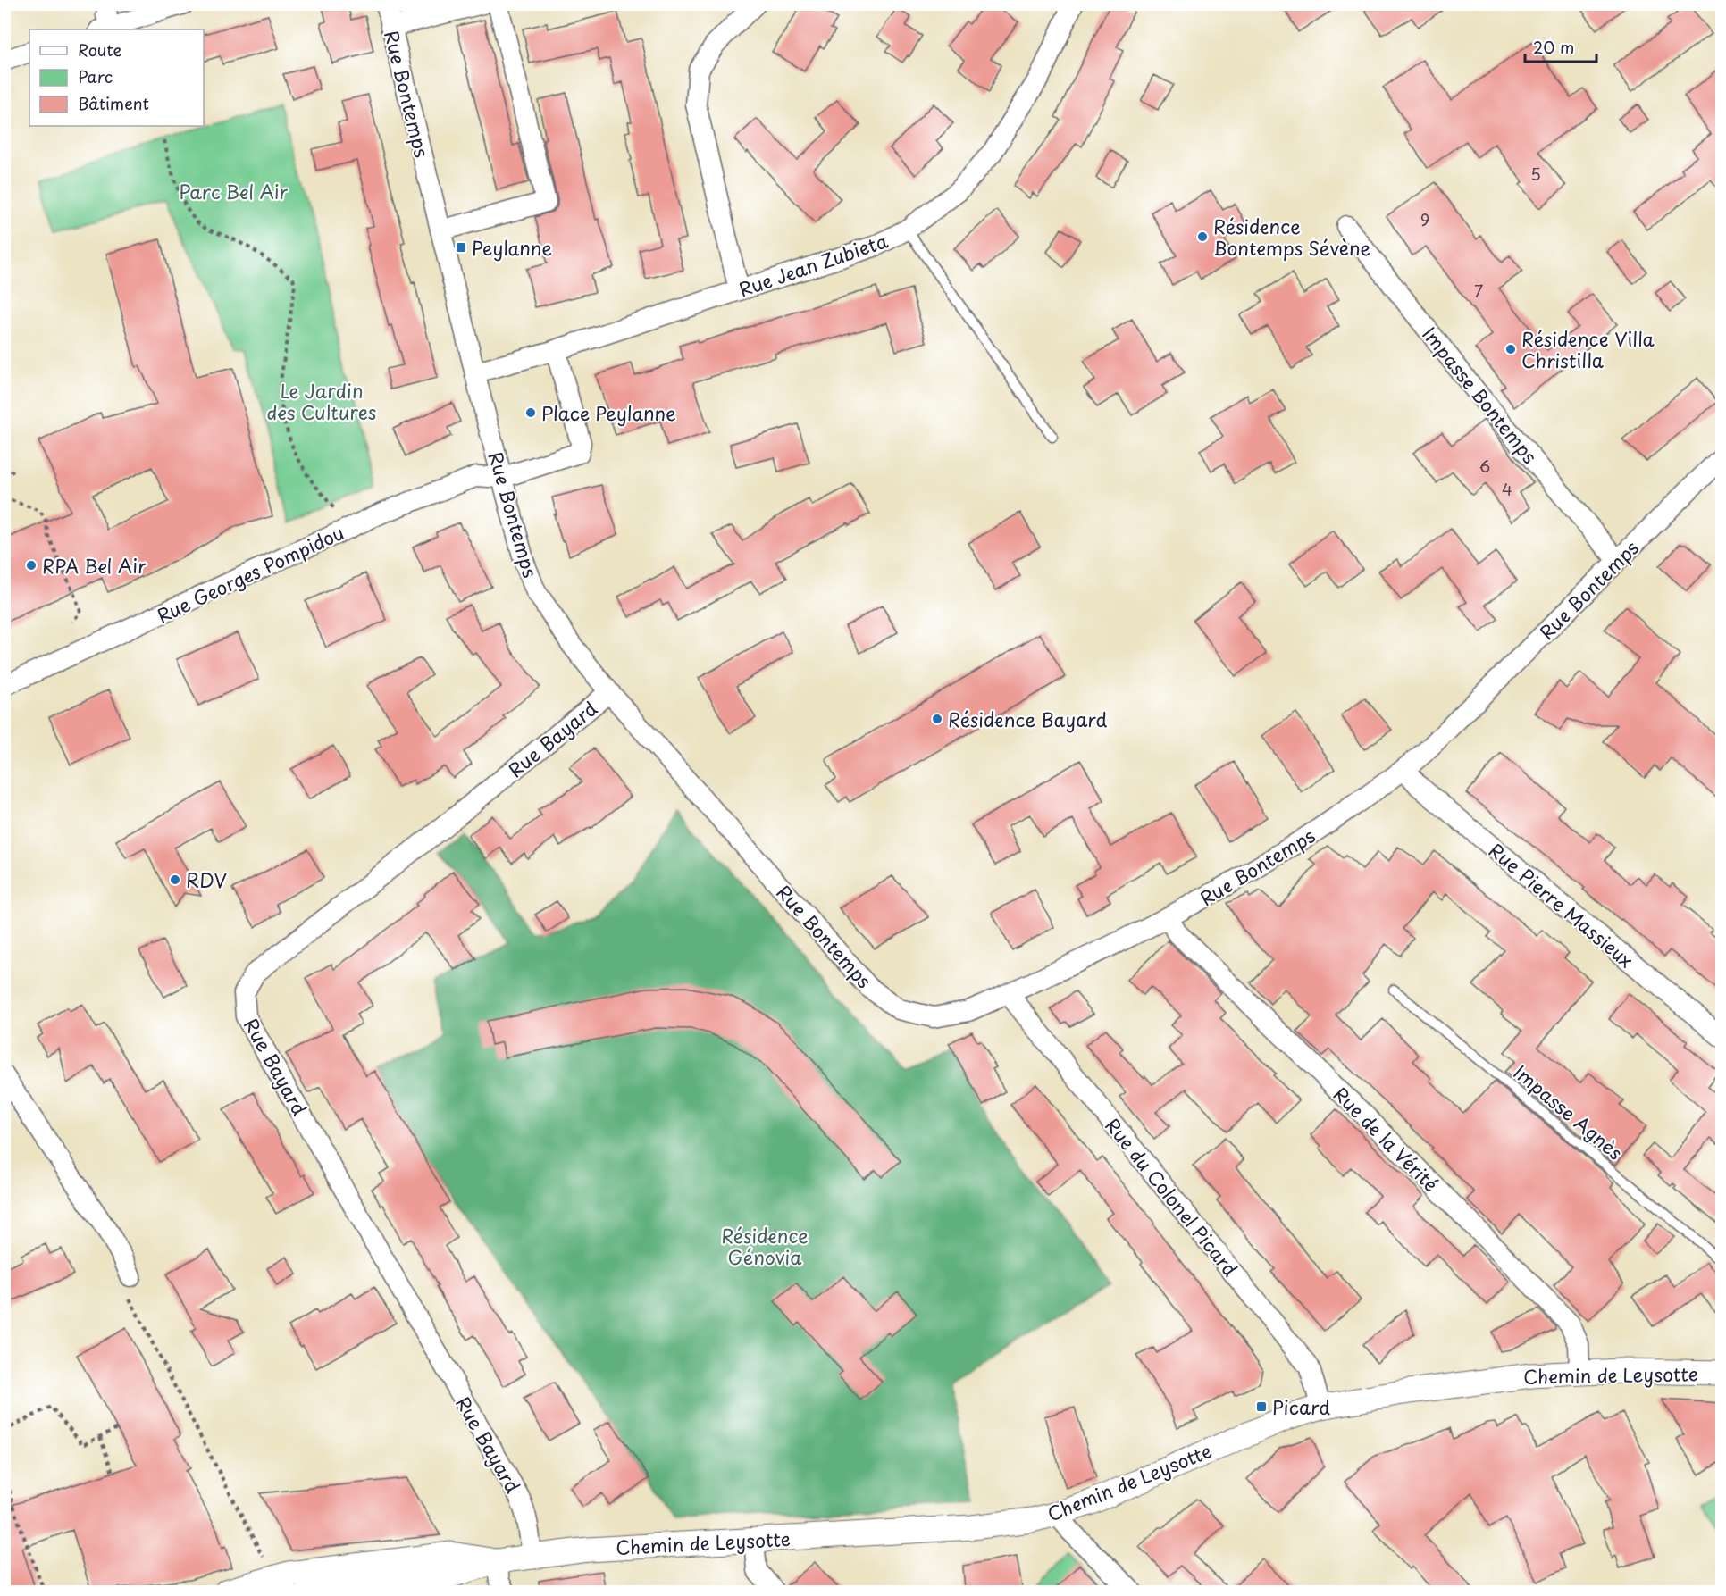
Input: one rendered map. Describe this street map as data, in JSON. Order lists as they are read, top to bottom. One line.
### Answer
{"streets":{"street":["Rue Bontemps","Rue Jean Zubieta","Impasse Bontemps","Rue Georges Pompidou","Rue Bayard","Rue Pierre Massieux","Rue de la Vérité","Rue du Colonel Picard","Chemin de Leysotte"],"lane":["Impasse Agnès"]},"crossings":[["Rue Bontemps","Rue Jean Zubieta"],["Rue Bontemps","Impasse Bontemps"],["Rue Bontemps","Rue Georges Pompidou"],["Rue Bontemps","Rue Bayard"],["Rue Bontemps","Rue Pierre Massieux"],["Rue Bontemps","Rue de la Vérité"],["Rue Bontemps","Rue du Colonel Picard"],["Rue Jean Zubieta","Rue Georges Pompidou"],["Rue Bayard","Chemin de Leysotte"],["Rue de la Vérité","Chemin de Leysotte"],["Rue du Colonel Picard","Chemin de Leysotte"]],"parks":["Parc Bel Air","Le Jardin des Cultures","Résidence Génovia"],"places":{"other":["Résidence Bontemps Sévène","Résidence Villa Christilla","Place Peylanne","RPA Bel Air","Résidence Bayard","RDV"],"transit":["Peylanne","Picard"]},"house_numbers":["5","9","7","6","4"],"legend":["Route","Parc","Bâtiment"],"scale_bar":"20 m"}
